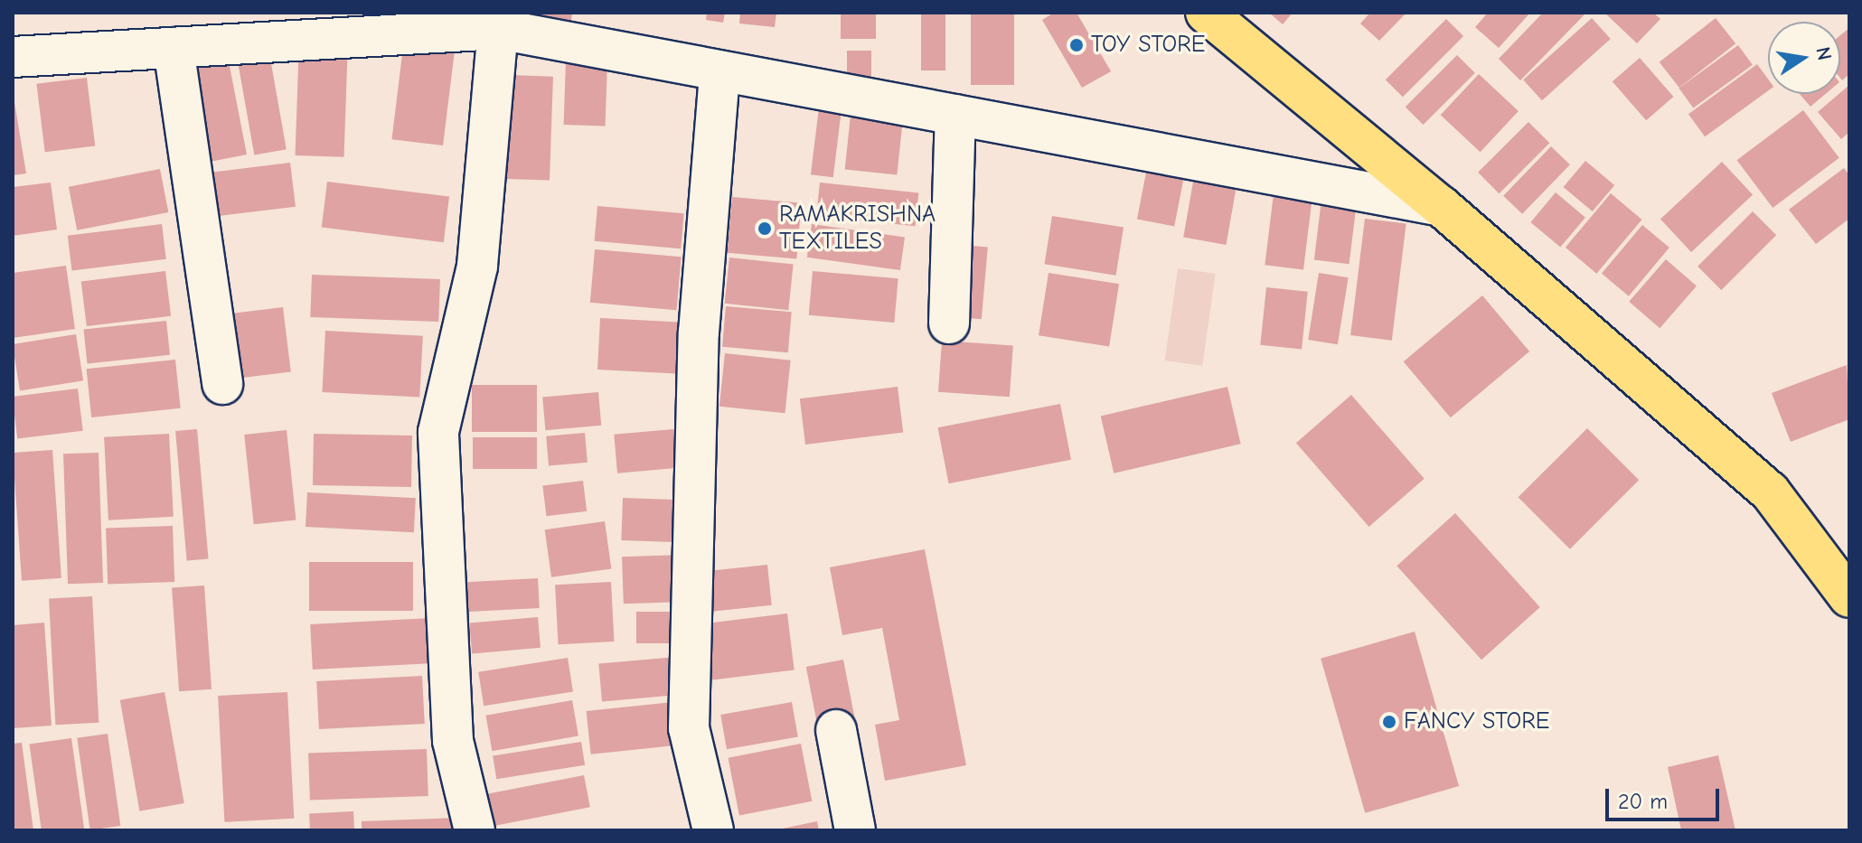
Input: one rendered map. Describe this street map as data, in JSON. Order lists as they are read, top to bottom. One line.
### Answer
{"places":["TOY STORE","RAMAKRISHNA TEXTILES","FANCY STORE"],"scale_bar":"20 m","north":"right"}
